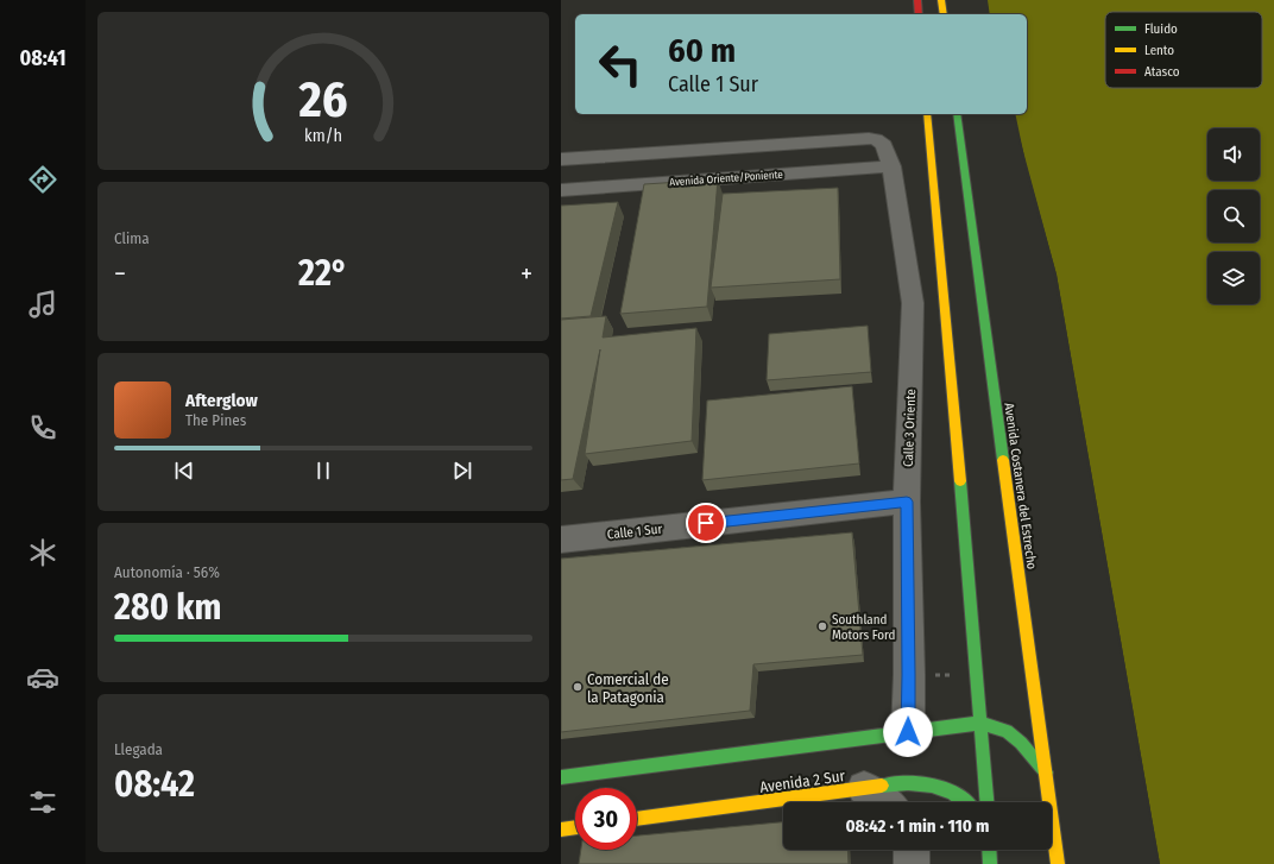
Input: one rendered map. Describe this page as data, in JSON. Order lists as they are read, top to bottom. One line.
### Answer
{"streets":{"main road":["Avenida Costanera del Estrecho","Avenida 2 Sur"],"street":["Avenida Oriente/Poniente","Calle 3 Oriente","Calle 1 Sur"]},"crossings":[["Avenida Oriente/Poniente","Calle 3 Oriente"],["Calle 3 Oriente","Calle 1 Sur"]],"places":["Southland Motors Ford","Comercial de la Patagonia"],"legend":["Fluido","Lento","Atasco"],"page":{"tabs":"08:41","turn":["60 m","Calle 1 Sur"],"tile":["Clima",["Autonomía · 56%","280 km"],["Llegada","08:42"]],"heat":["−","22°","+"],"song":["Afterglow","The Pines"],"limit":"30","trip":"08:42 · 1 min · 110 m","gauge":["26","km/h"]}}
